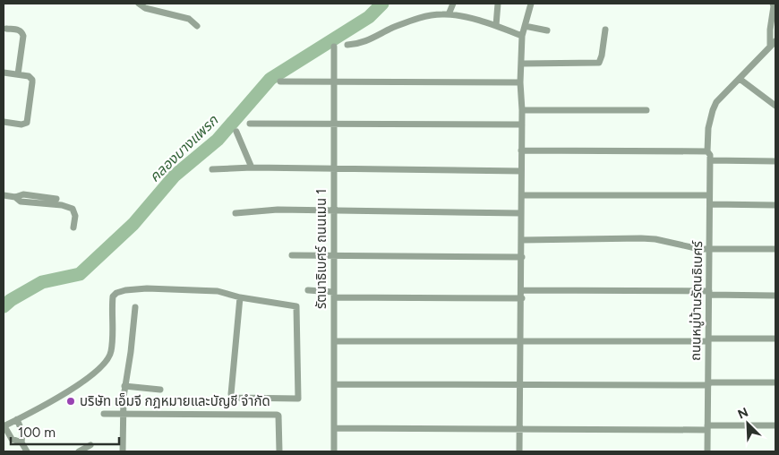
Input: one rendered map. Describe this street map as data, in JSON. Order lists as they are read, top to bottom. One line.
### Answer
{"streets":{"street":["รัตนาธิเบศร์ ถนนเมน 1","ถนนหมู่บ้านรัตนธิเบศร์"]},"water":["คลองบางแพรก"],"places":["บริษัท เอ็มจี กฎหมายและบัญชี จำกัด"],"scale_bar":"100 m","north":"top left"}
